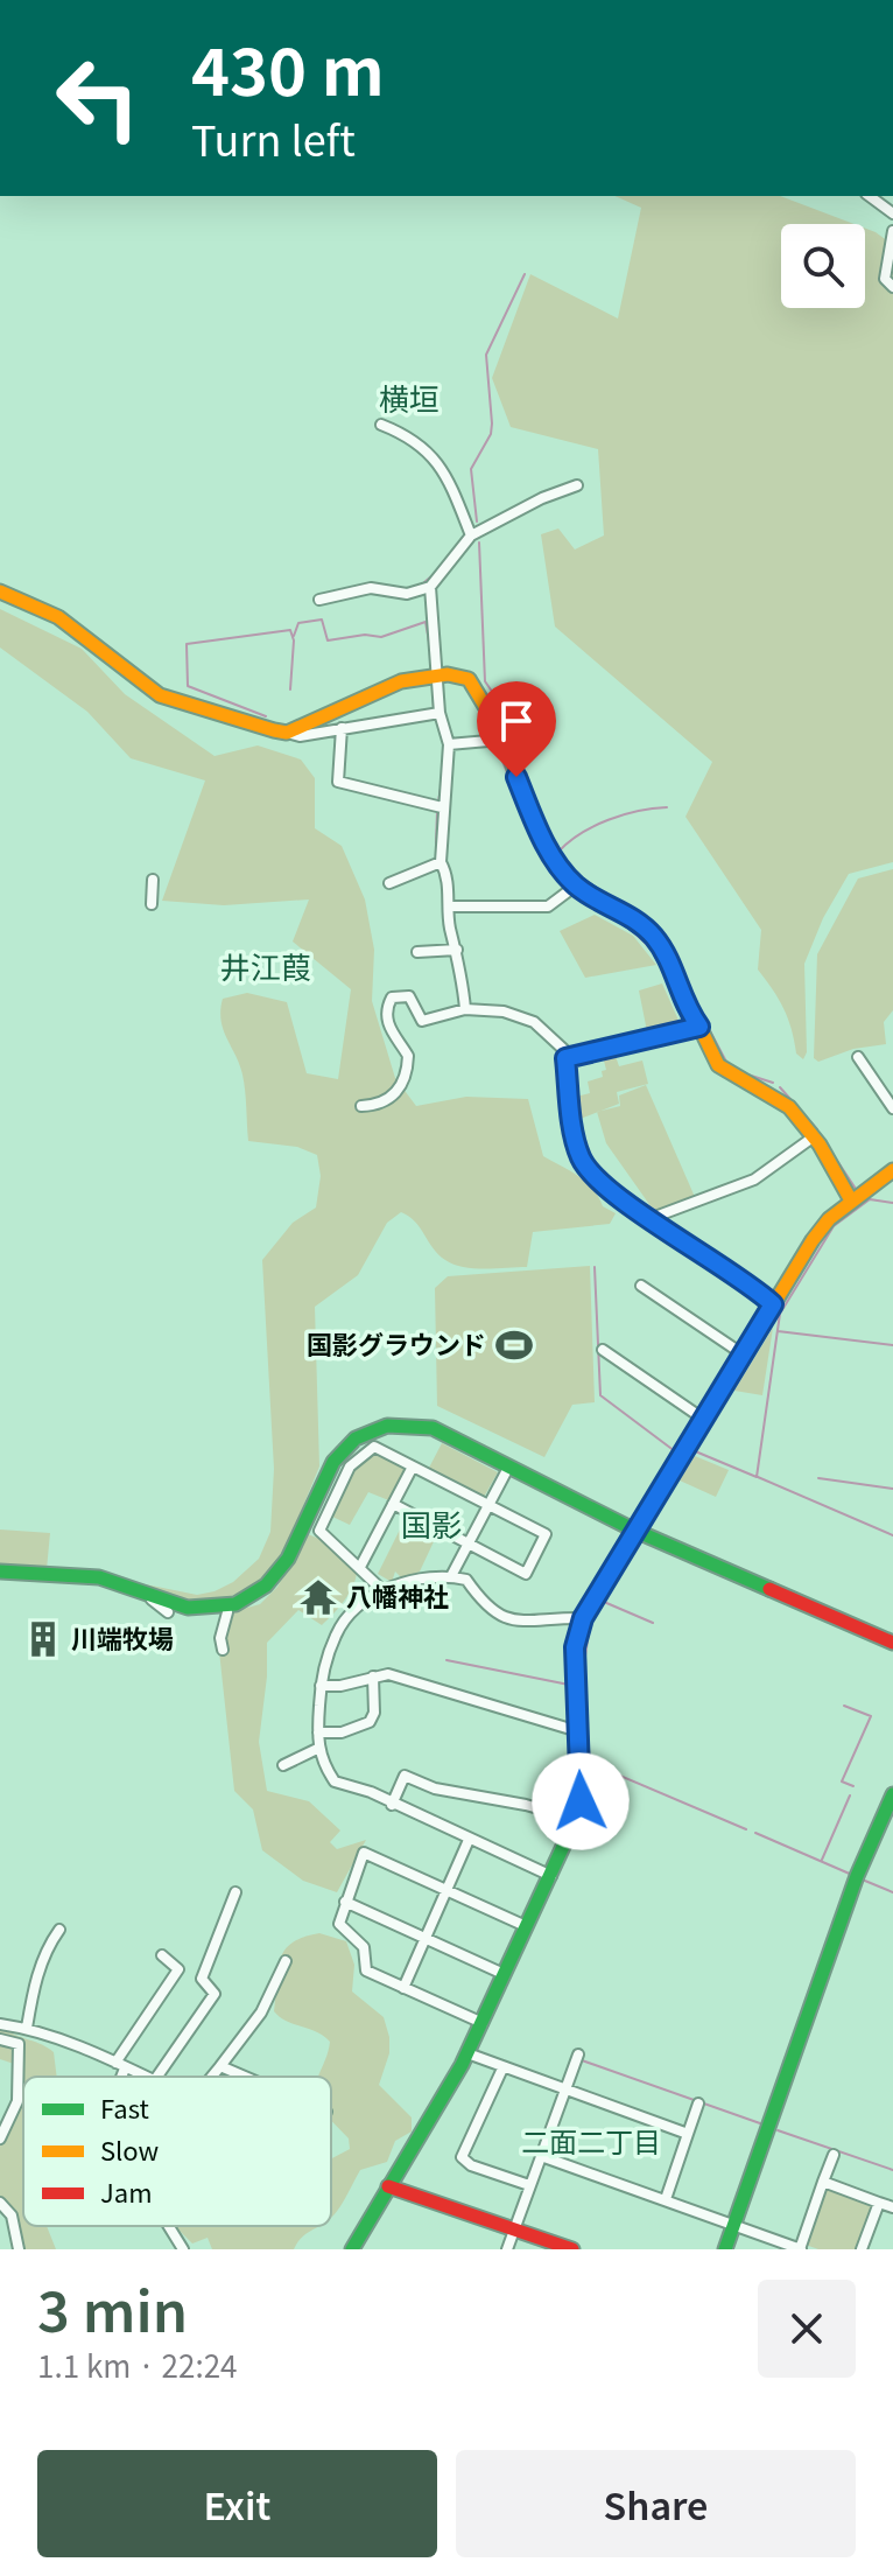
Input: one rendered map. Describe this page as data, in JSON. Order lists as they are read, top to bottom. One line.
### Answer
{"districts":["横垣","井江葭","国影","二面二丁目"],"places":{"sports":["国影グラウンド"],"temple":["八幡神社"],"building":["川端牧場"]},"legend":["Fast","Slow","Jam"],"page":{"turn":["430 m","Turn left"],"heading":["3 min","1.1 km · 22:24"],"buttons":["Exit","Share"]}}
